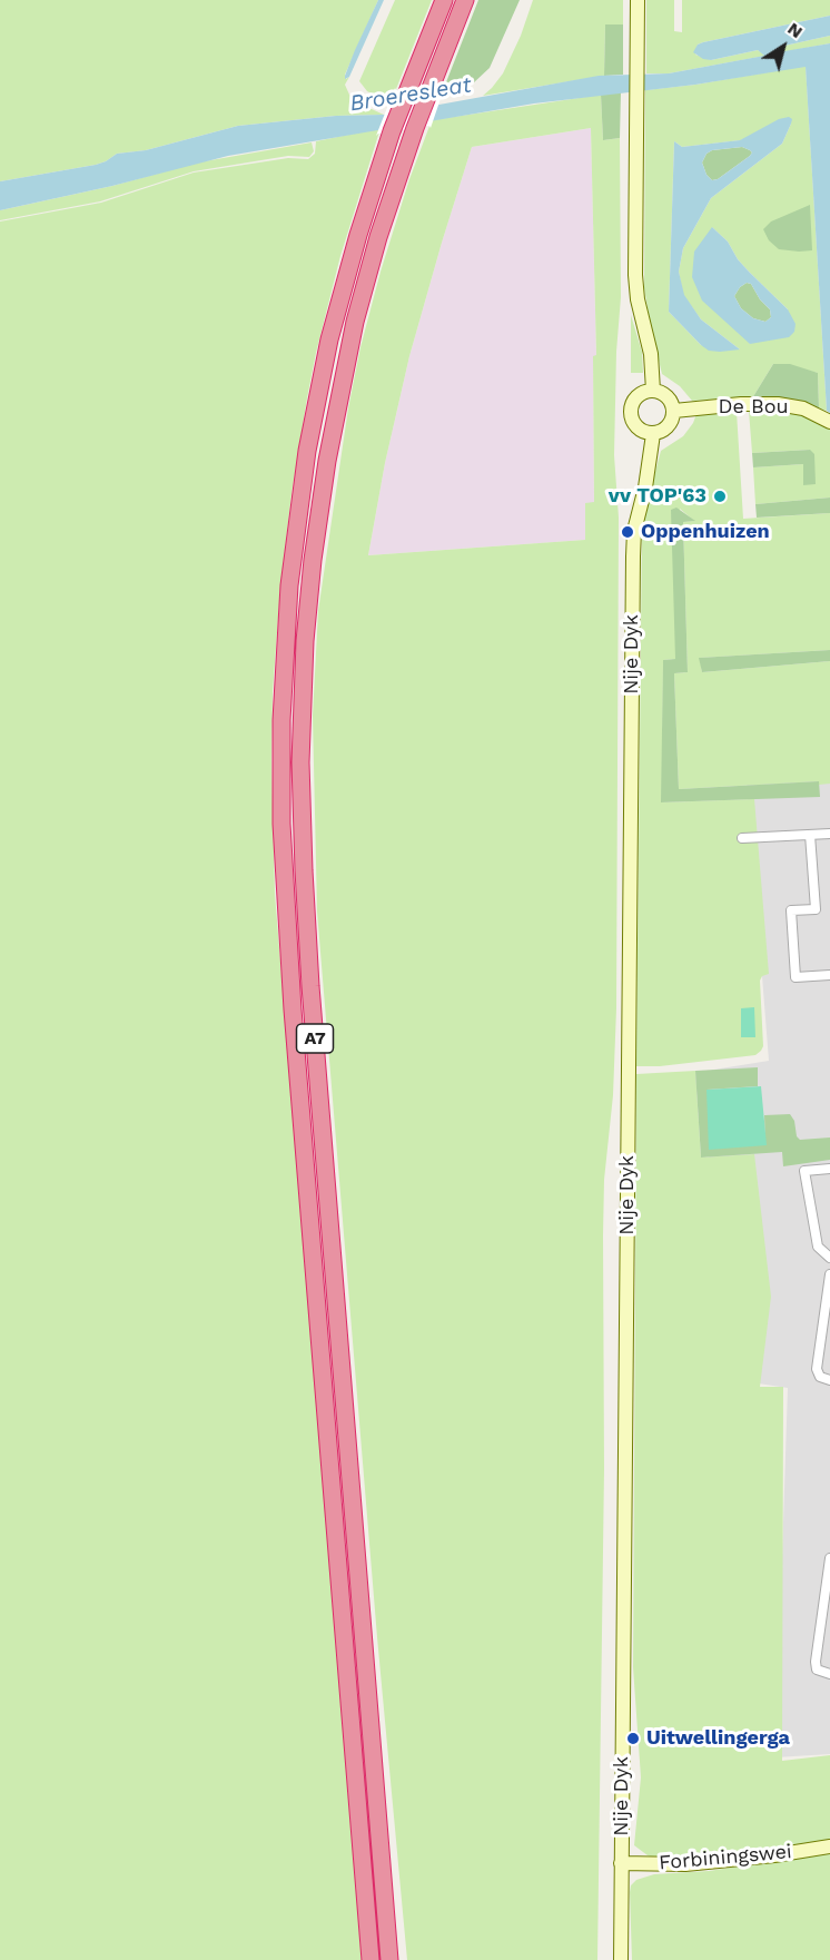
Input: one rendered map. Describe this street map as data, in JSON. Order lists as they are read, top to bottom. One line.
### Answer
{"streets":{"highway":["A7"],"street":["De Bou","Nije Dyk","Forbiningswei"]},"crossings":[["De Bou","Nije Dyk"],["Nije Dyk","Forbiningswei"]],"water":["Broeresleat"],"places":["vv TOP'63","Oppenhuizen","Uitwellingerga"],"north":"top right"}
